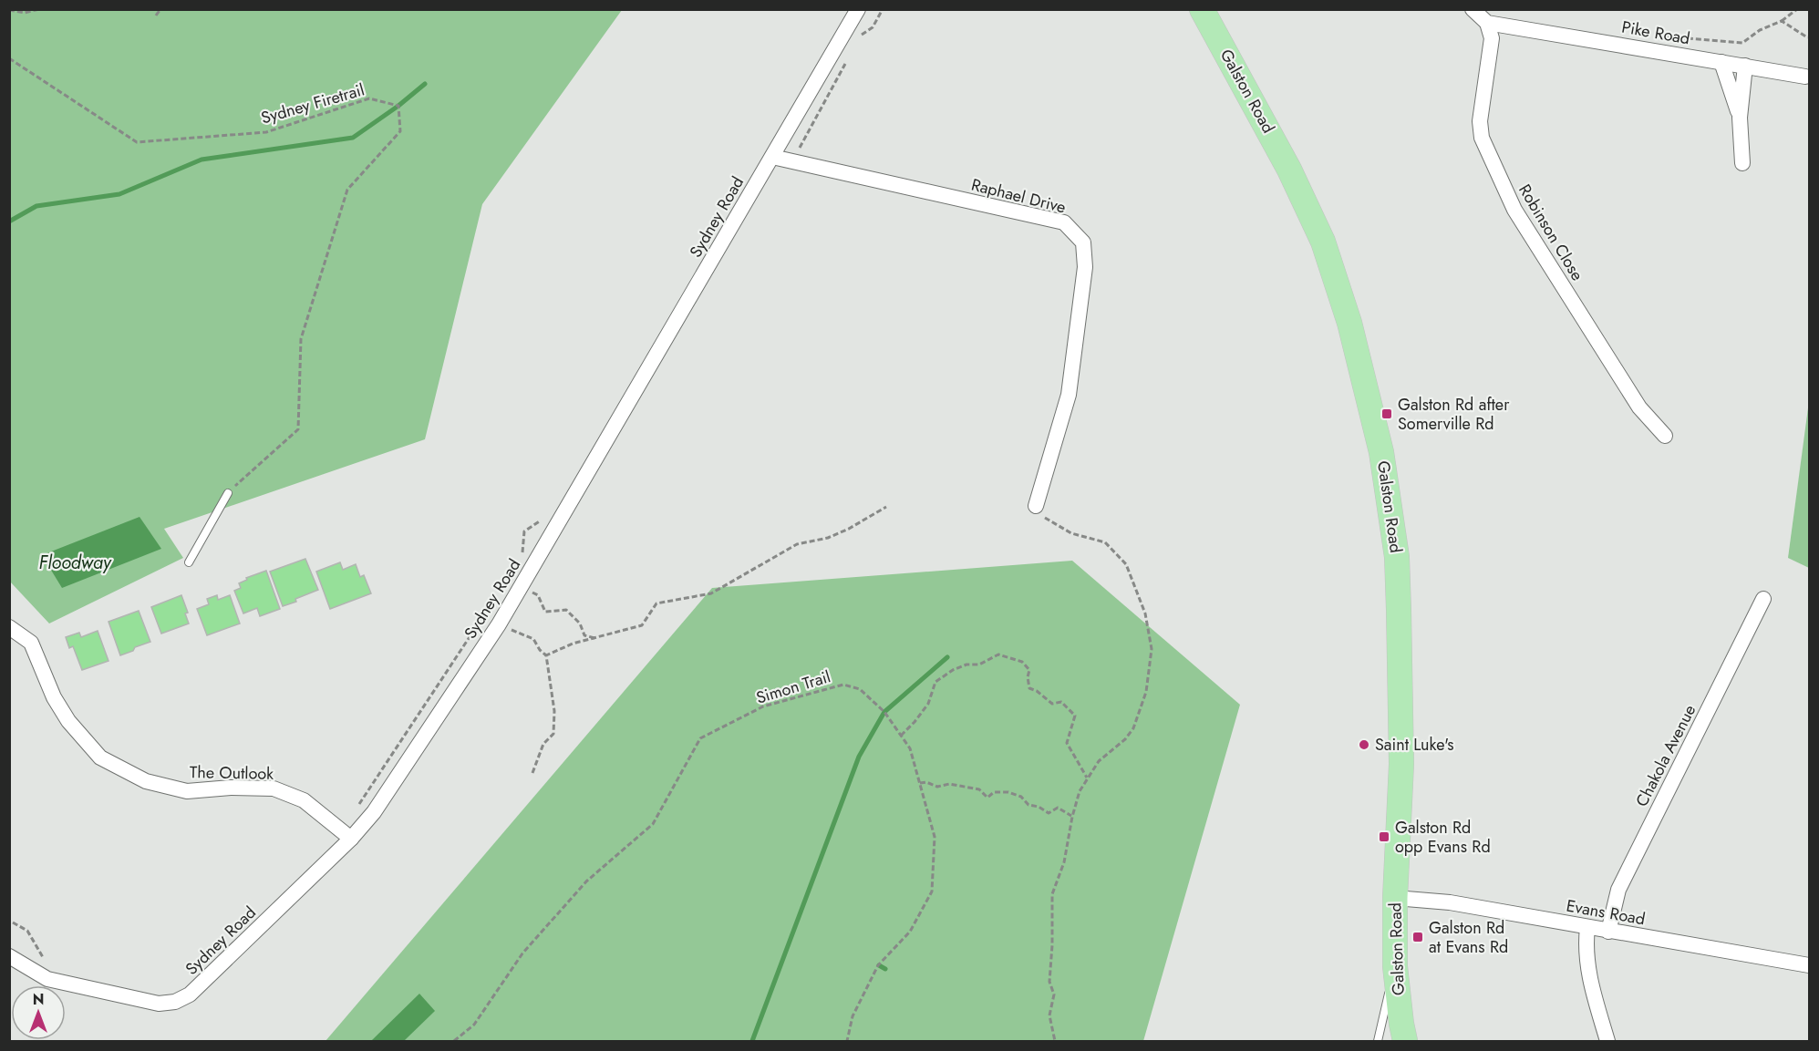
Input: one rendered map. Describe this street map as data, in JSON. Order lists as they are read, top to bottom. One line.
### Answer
{"streets":{"main road":["Galston Road"],"street":["Pike Road","Raphael Drive","Sydney Road","Robinson Close","Chakola Avenue","The Outlook","Evans Road"],"path":["Sydney Firetrail","Simon Trail"]},"crossings":[["Pike Road","Robinson Close"],["Galston Road","Evans Road"],["Raphael Drive","Sydney Road"],["Sydney Road","The Outlook"],["Chakola Avenue","Evans Road"]],"water":["Floodway"],"places":{"transit":["Galston Rd after Somerville Rd","Galston Rd opp Evans Rd","Galston Rd at Evans Rd"],"other":["Saint Luke's"]},"north":"top"}
